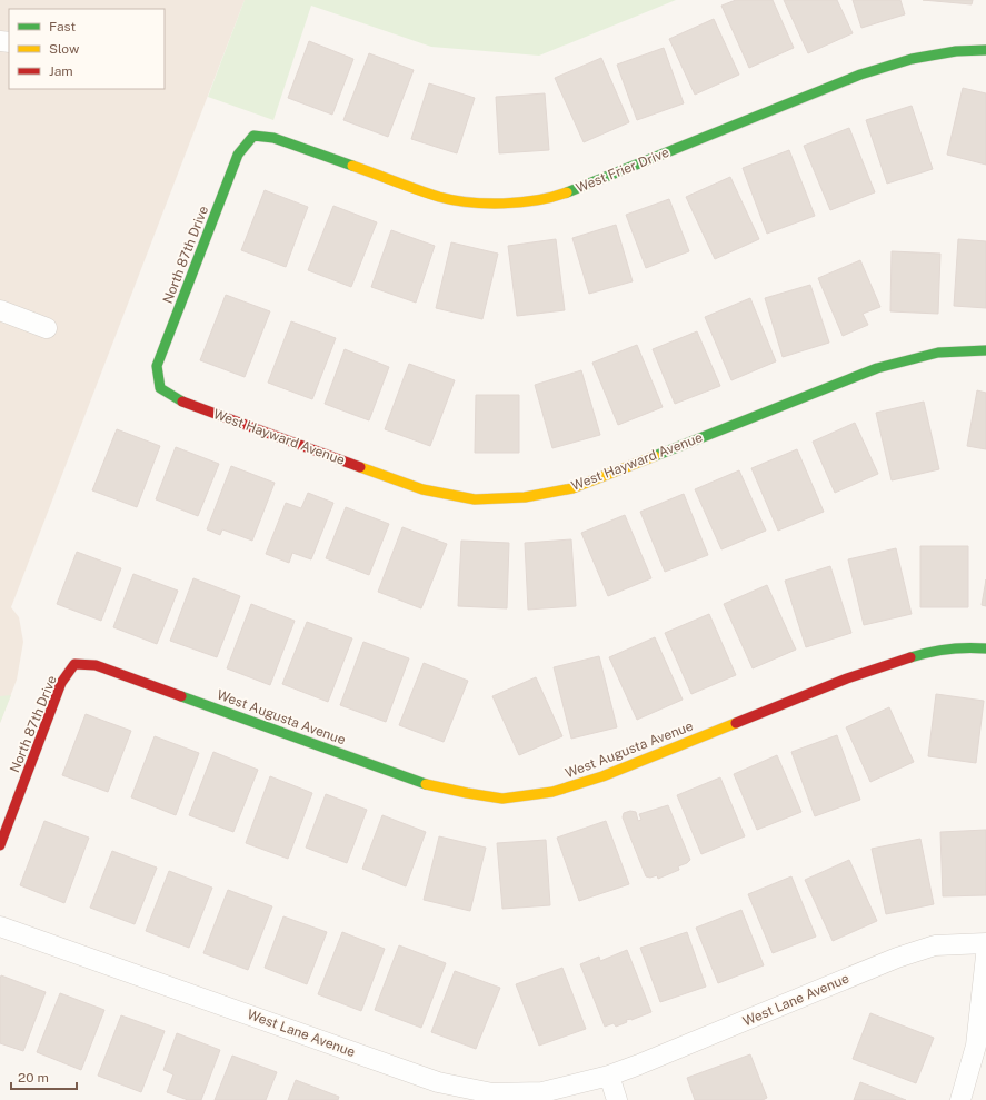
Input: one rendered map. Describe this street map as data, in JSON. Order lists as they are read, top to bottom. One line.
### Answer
{"streets":{"street":["West Frier Drive","North 87th Drive","West Hayward Avenue","West Augusta Avenue","West Lane Avenue"]},"crossings":[["West Frier Drive","North 87th Drive"],["North 87th Drive","West Hayward Avenue"],["North 87th Drive","West Augusta Avenue"]],"legend":["Fast","Slow","Jam"],"scale_bar":"20 m"}
